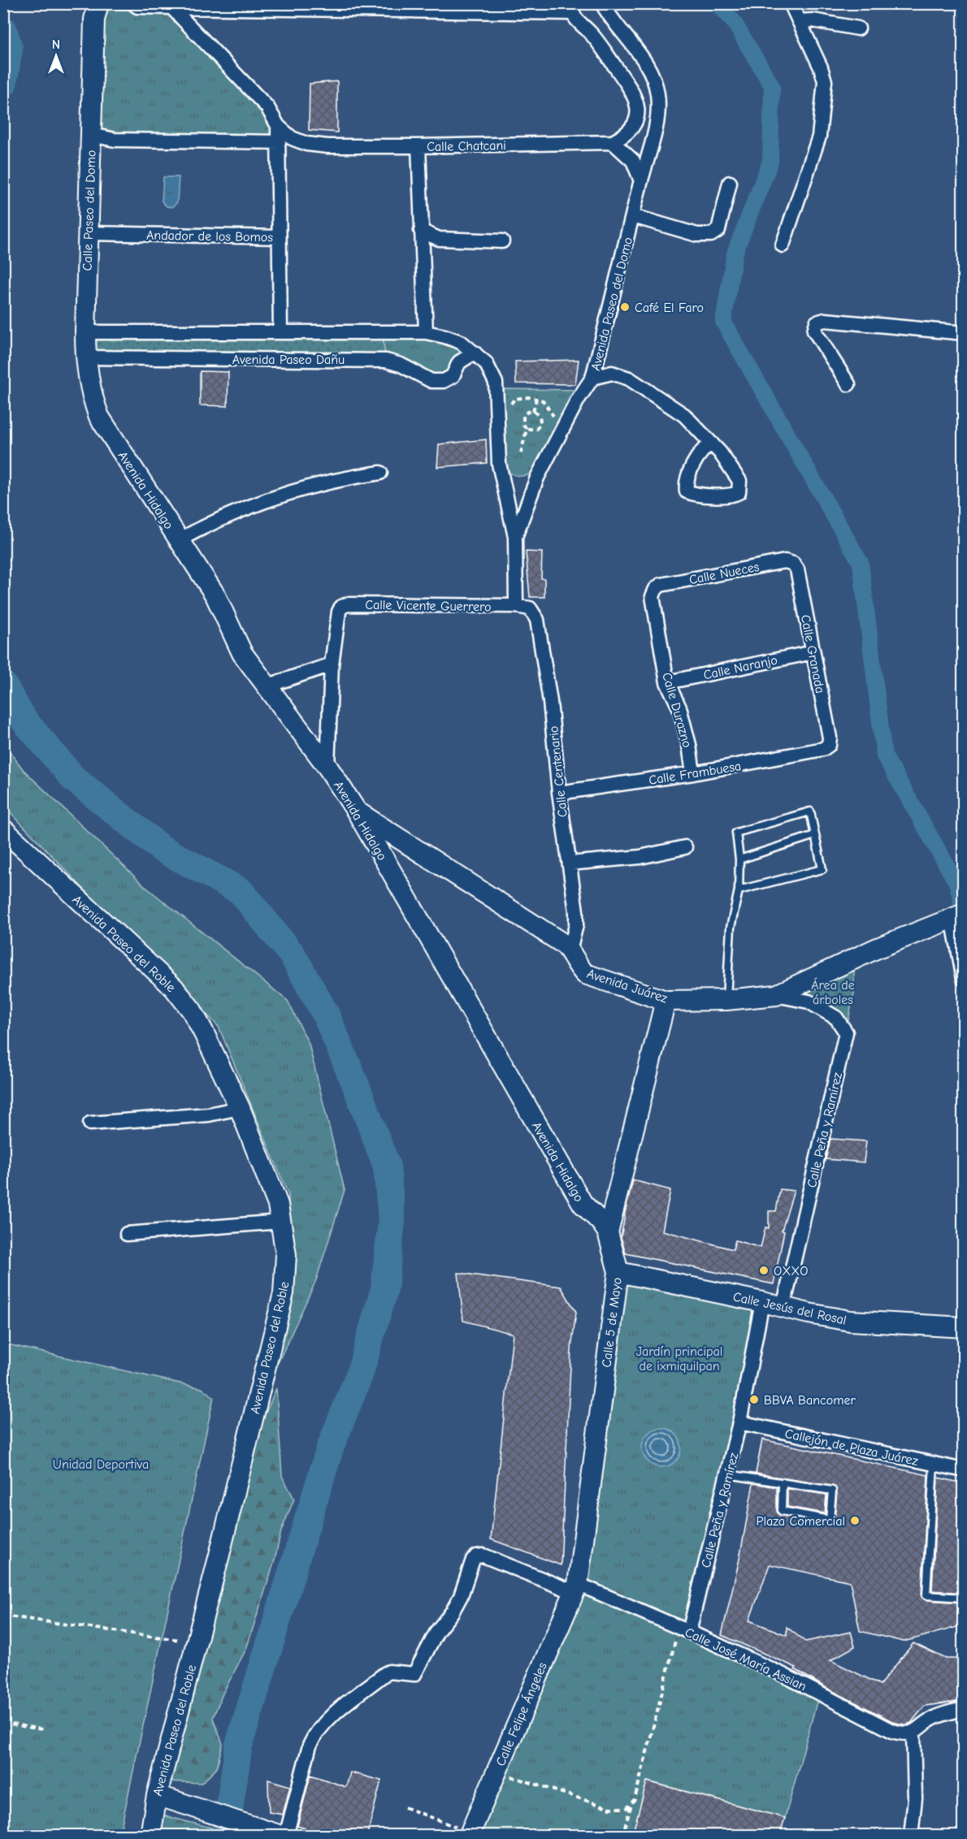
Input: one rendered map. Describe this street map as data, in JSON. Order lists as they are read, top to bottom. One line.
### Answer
{"streets":{"street":["Calle Chatcani","Calle Paseo del Domo","Andador de los Bomos","Avenida Paseo del Domo","Avenida Paseo Dañu","Avenida Hidalgo","Calle Nueces","Calle Vicente Guerrero","Calle Granada","Calle Naranjo","Calle Durazno","Calle Centenario","Calle Frambuesa","Avenida Paseo del Roble","Avenida Juárez","Calle Peña y Ramírez","Calle Jesús del Rosal","Calle 5 de Mayo","Callejón de Plaza Juárez","Calle José María Assian","Calle Felipe Ángeles"]},"crossings":[["Calle Chatcani","Andador de los Bomos"],["Calle Paseo del Domo","Andador de los Bomos"],["Calle Paseo del Domo","Avenida Paseo Dañu"],["Calle Paseo del Domo","Avenida Hidalgo"],["Avenida Paseo del Domo","Avenida Paseo Dañu"],["Avenida Paseo del Domo","Calle Vicente Guerrero"],["Avenida Paseo del Domo","Calle Centenario"],["Avenida Hidalgo","Avenida Juárez"],["Avenida Hidalgo","Calle 5 de Mayo"],["Calle Nueces","Calle Granada"],["Calle Nueces","Calle Durazno"],["Calle Vicente Guerrero","Calle Centenario"],["Calle Granada","Calle Naranjo"],["Calle Granada","Calle Frambuesa"],["Calle Naranjo","Calle Durazno"],["Calle Durazno","Calle Frambuesa"],["Calle Centenario","Calle Frambuesa"],["Calle Centenario","Avenida Juárez"],["Avenida Juárez","Calle Peña y Ramírez"],["Avenida Juárez","Calle 5 de Mayo"],["Calle Peña y Ramírez","Calle Jesús del Rosal"],["Calle Peña y Ramírez","Callejón de Plaza Juárez"],["Calle Peña y Ramírez","Calle José María Assian"],["Calle Jesús del Rosal","Calle 5 de Mayo"],["Calle 5 de Mayo","Calle José María Assian"],["Calle 5 de Mayo","Calle Felipe Ángeles"],["Calle José María Assian","Calle Felipe Ángeles"]],"parks":["Área de árboles","Jardín principal de ixmiquilpan","Unidad Deportiva"],"places":["Café El Faro","OXXO","BBVA Bancomer","Plaza Comercial"],"north":"top"}
